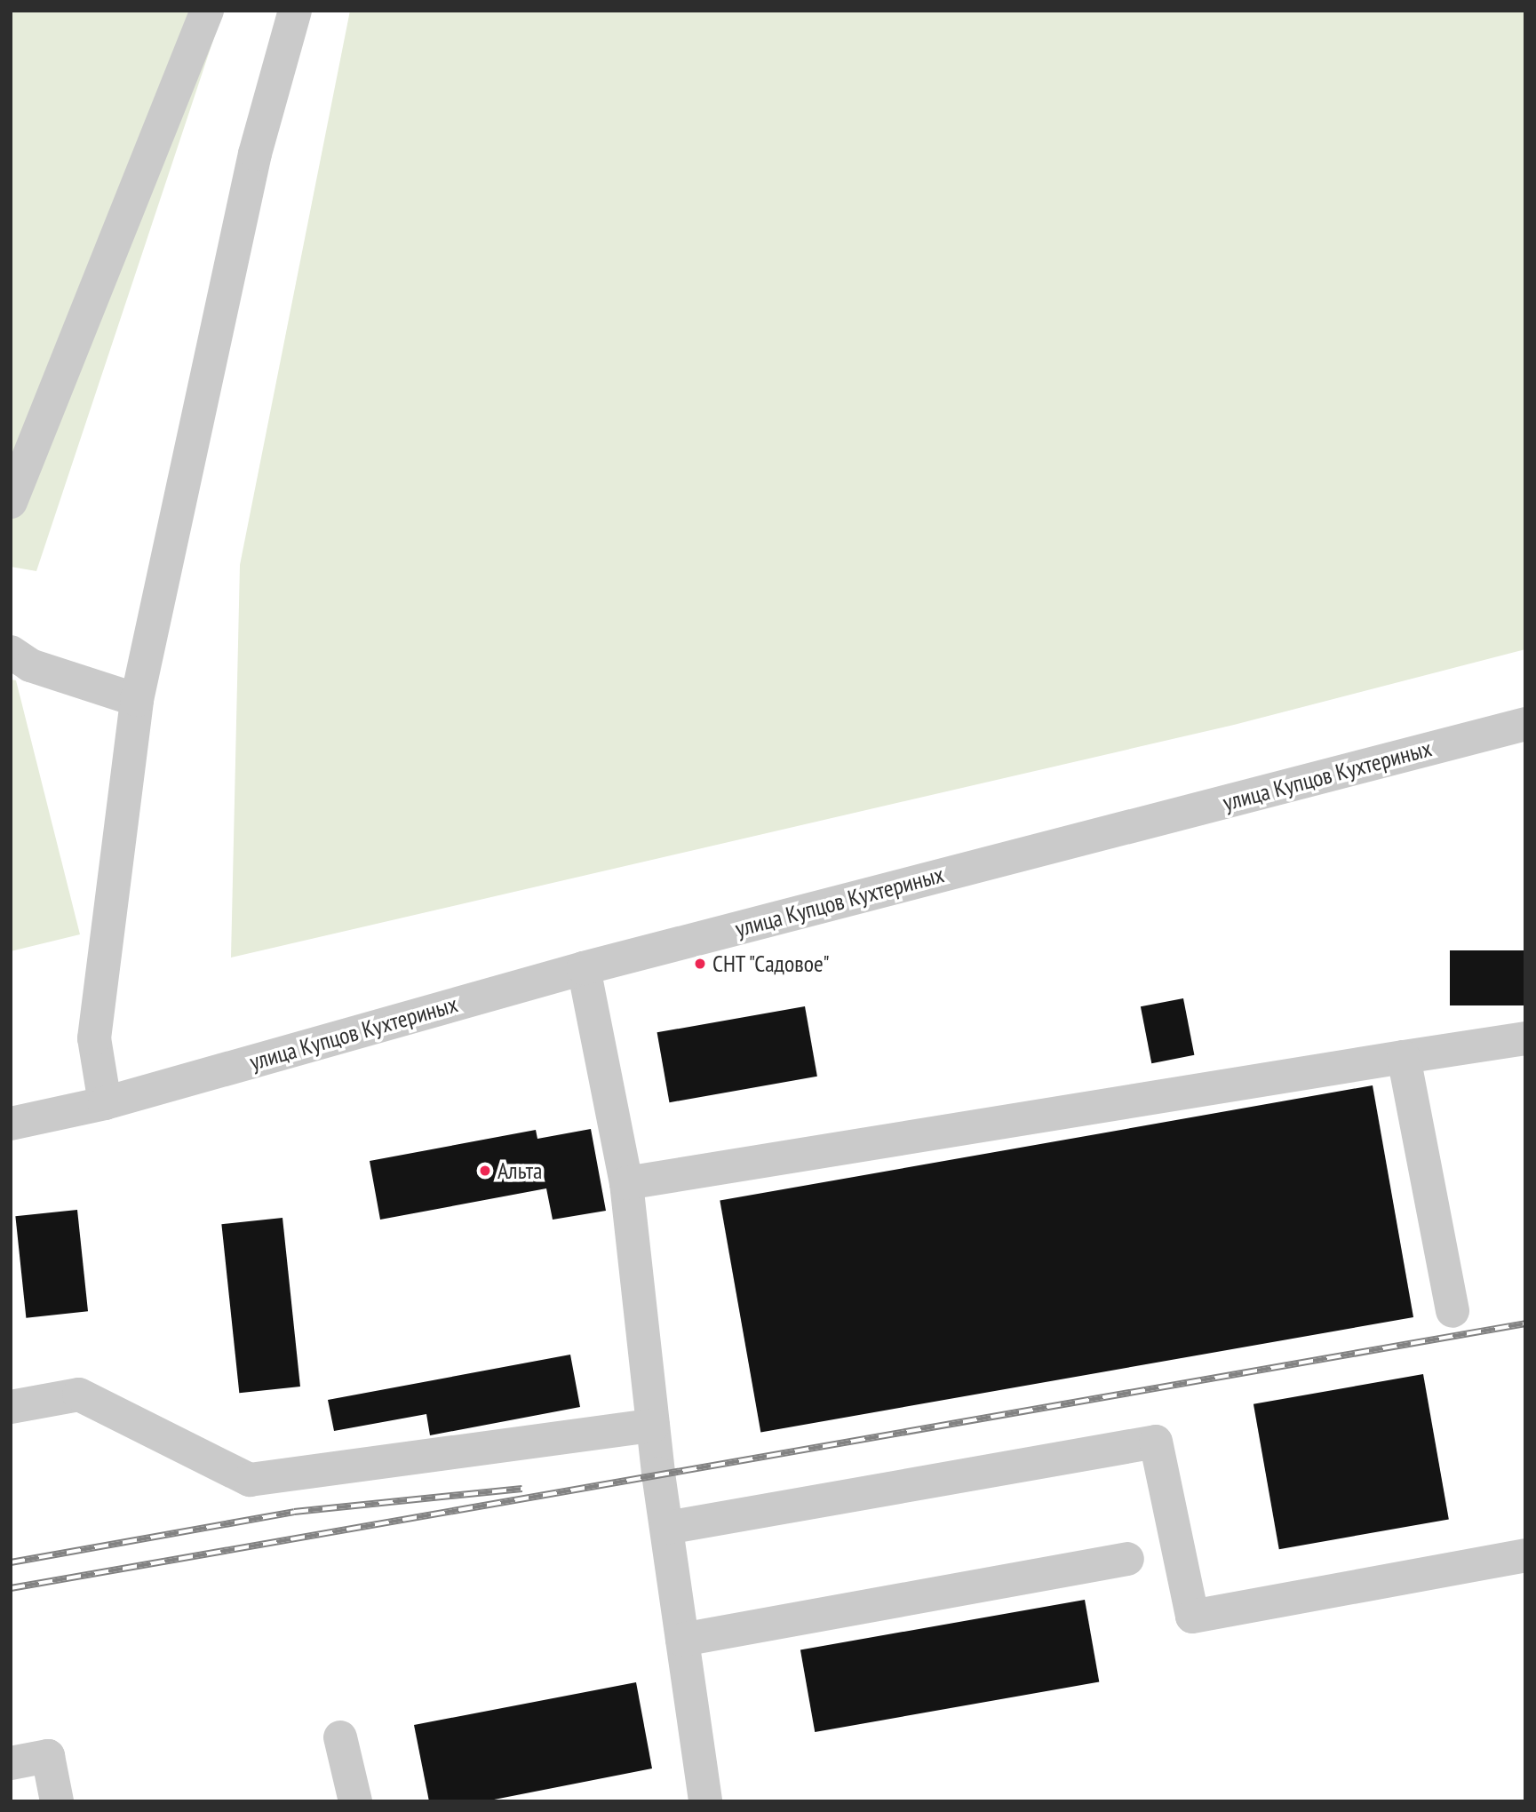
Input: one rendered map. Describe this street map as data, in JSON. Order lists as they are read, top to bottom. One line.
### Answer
{"streets":{"street":["улица Купцов Кухтериных"]},"places":["СНТ \"Садовое\"","Альта"]}
